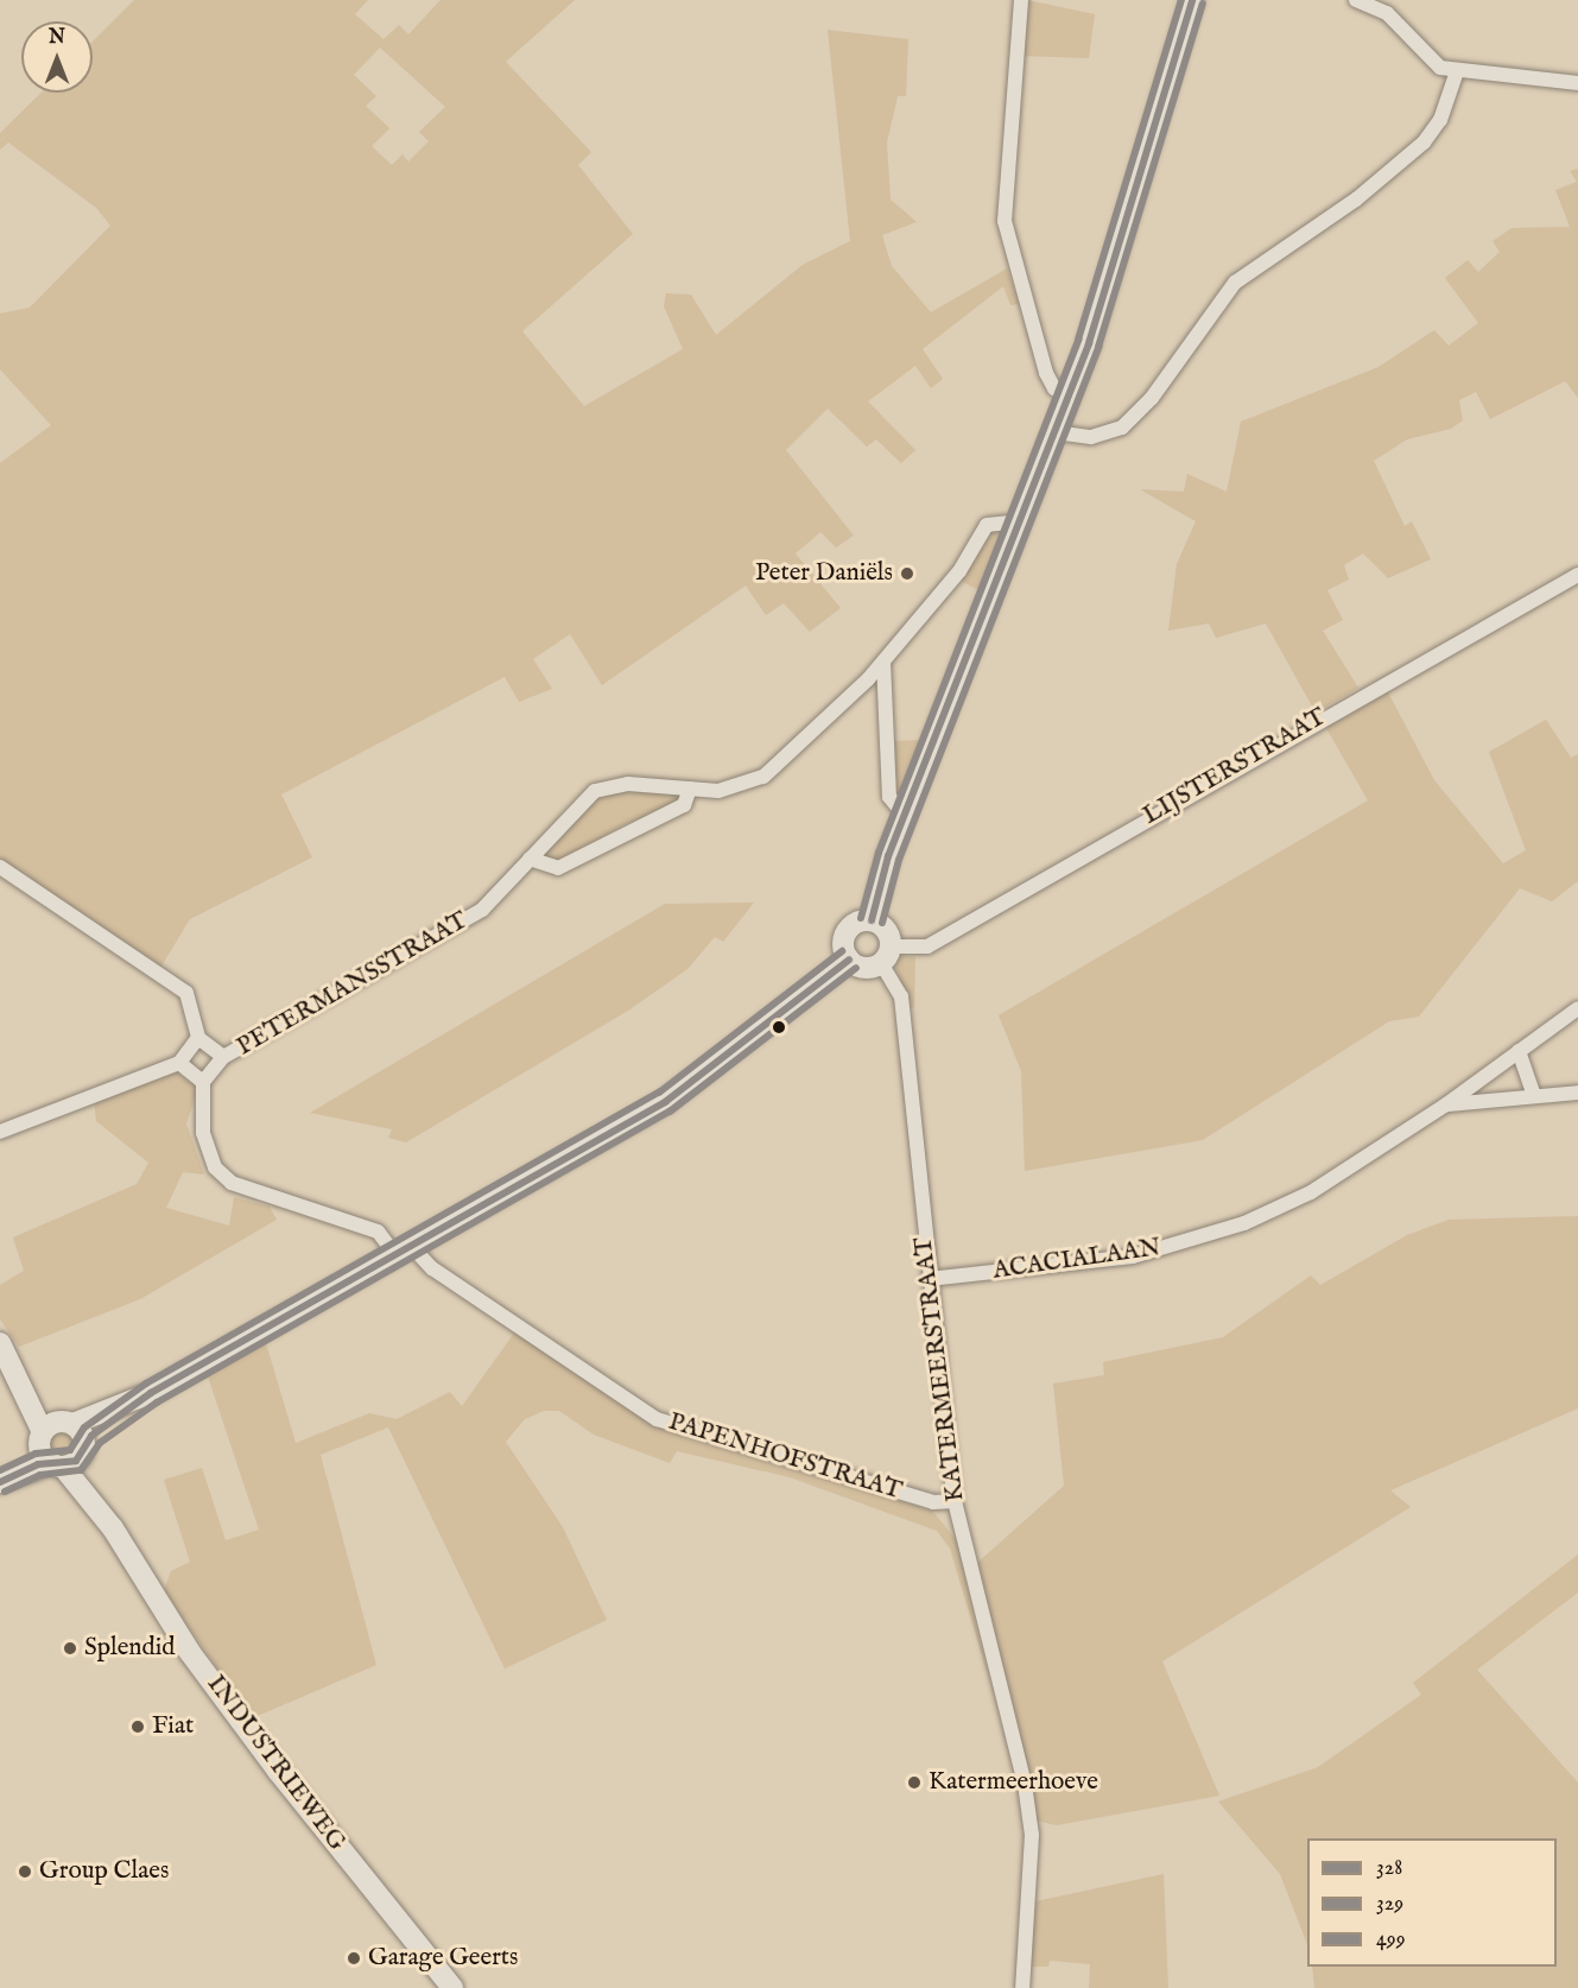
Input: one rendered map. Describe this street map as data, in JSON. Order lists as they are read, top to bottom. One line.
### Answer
{"streets":{"street":["LIJSTERSTRAAT","PETERMANSSTRAAT","ACACIALAAN","KATERMEERSTRAAT","PAPENHOFSTRAAT","INDUSTRIEWEG"]},"crossings":[["LIJSTERSTRAAT","KATERMEERSTRAAT"],["ACACIALAAN","KATERMEERSTRAAT"],["KATERMEERSTRAAT","PAPENHOFSTRAAT"]],"places":["Peter Daniëls","Splendid","Fiat","Katermeerhoeve","Group Claes","Garage Geerts"],"lines":["transit line 328","transit line 499","transit line 329"],"legend":["328","329","499"],"north":"top"}
